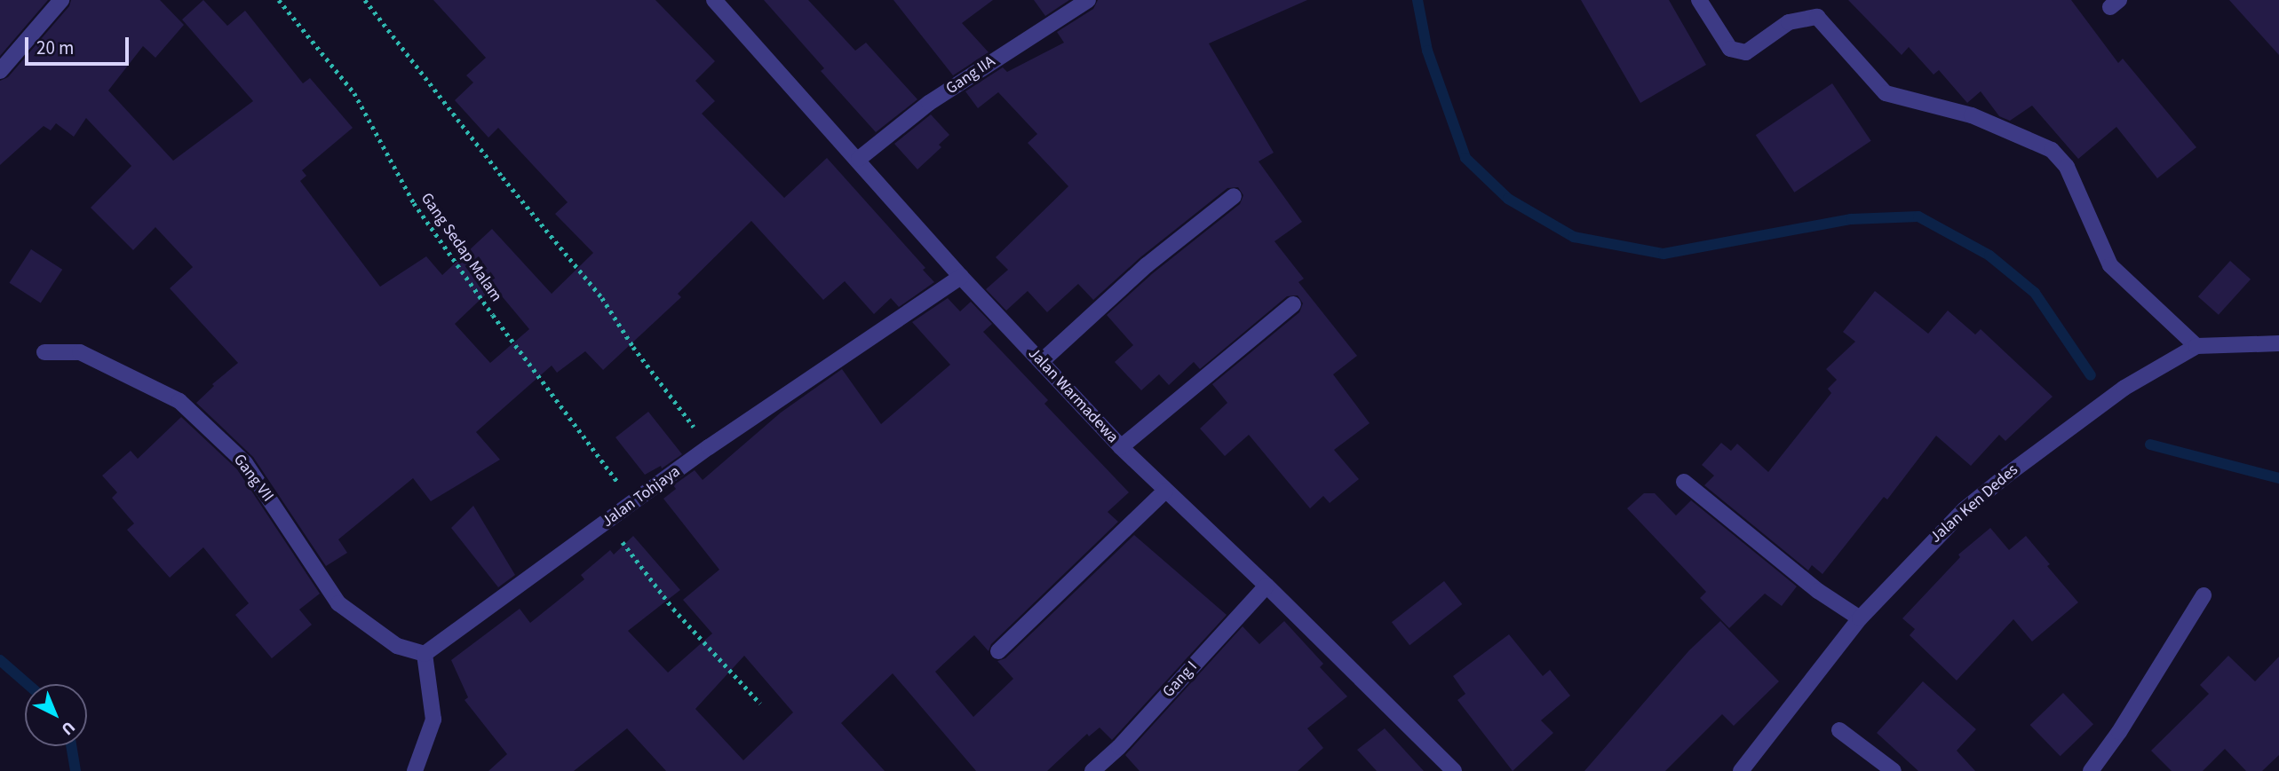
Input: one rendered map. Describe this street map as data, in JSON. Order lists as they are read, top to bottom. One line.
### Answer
{"streets":{"street":["Gang IIA","Jalan Warmadewa","Gang VII","Jalan Tohjaya","Jalan Ken Dedes","Gang I"],"path":["Gang Sedap Malam"]},"crossings":[["Gang IIA","Jalan Warmadewa"],["Gang Sedap Malam","Jalan Tohjaya"],["Jalan Warmadewa","Jalan Tohjaya"],["Jalan Warmadewa","Gang I"],["Gang VII","Jalan Tohjaya"]],"scale_bar":"20 m","north":"bottom right"}
